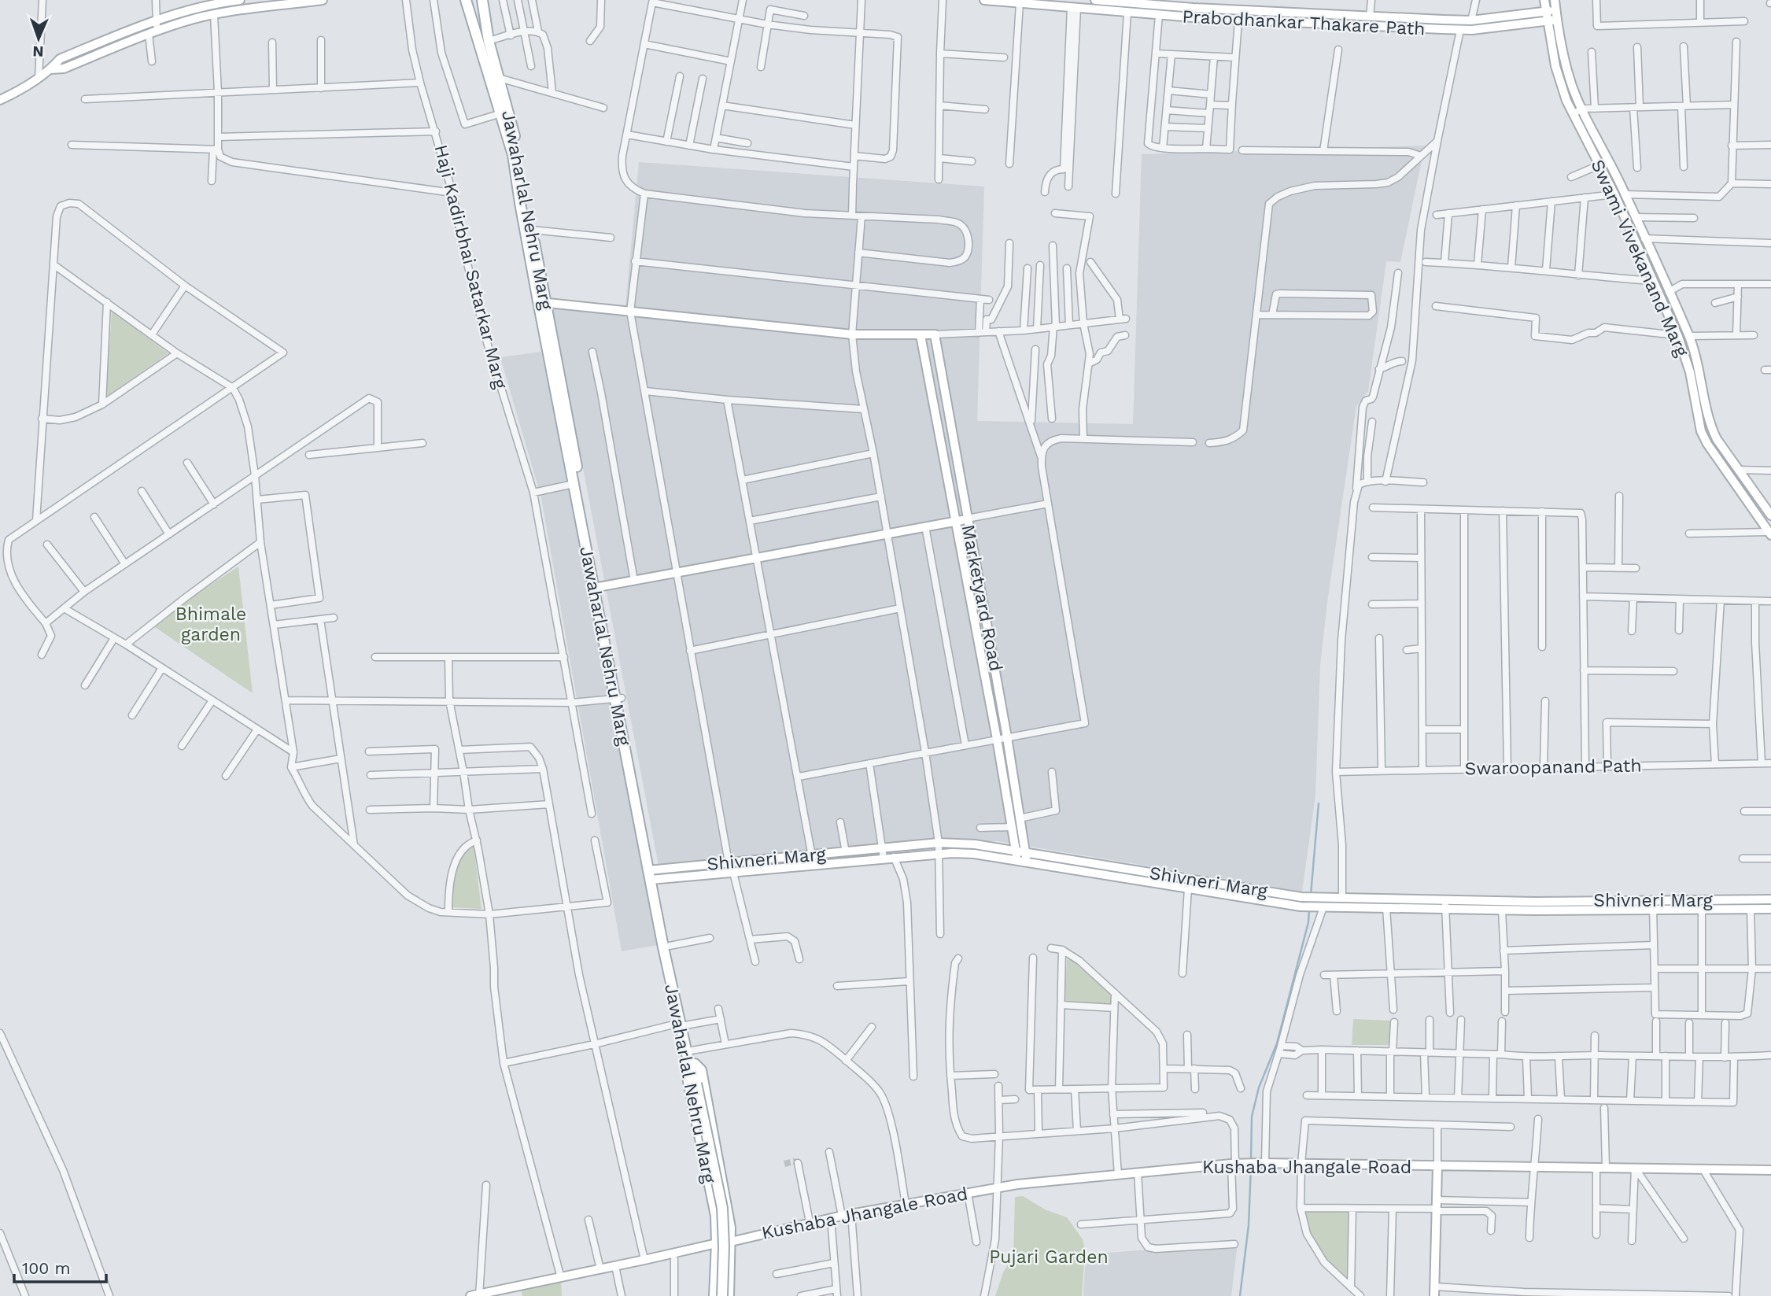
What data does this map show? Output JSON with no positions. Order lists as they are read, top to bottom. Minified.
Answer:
{"streets":{"main road":["Prabodhankar Thakare Path","Jawaharlal Nehru Marg","Swami Vivekanand Marg","Marketyard Road","Shivneri Marg","Kushaba Jhangale Road"],"street":["Haji Kadirbhai Satarkar Marg","Swaroopanand Path"]},"crossings":[["Prabodhankar Thakare Path","Swami Vivekanand Marg"],["Jawaharlal Nehru Marg","Shivneri Marg"],["Jawaharlal Nehru Marg","Kushaba Jhangale Road"],["Marketyard Road","Shivneri Marg"]],"parks":["Bhimale garden","Pujari Garden"],"scale_bar":"100 m","north":"bottom"}
